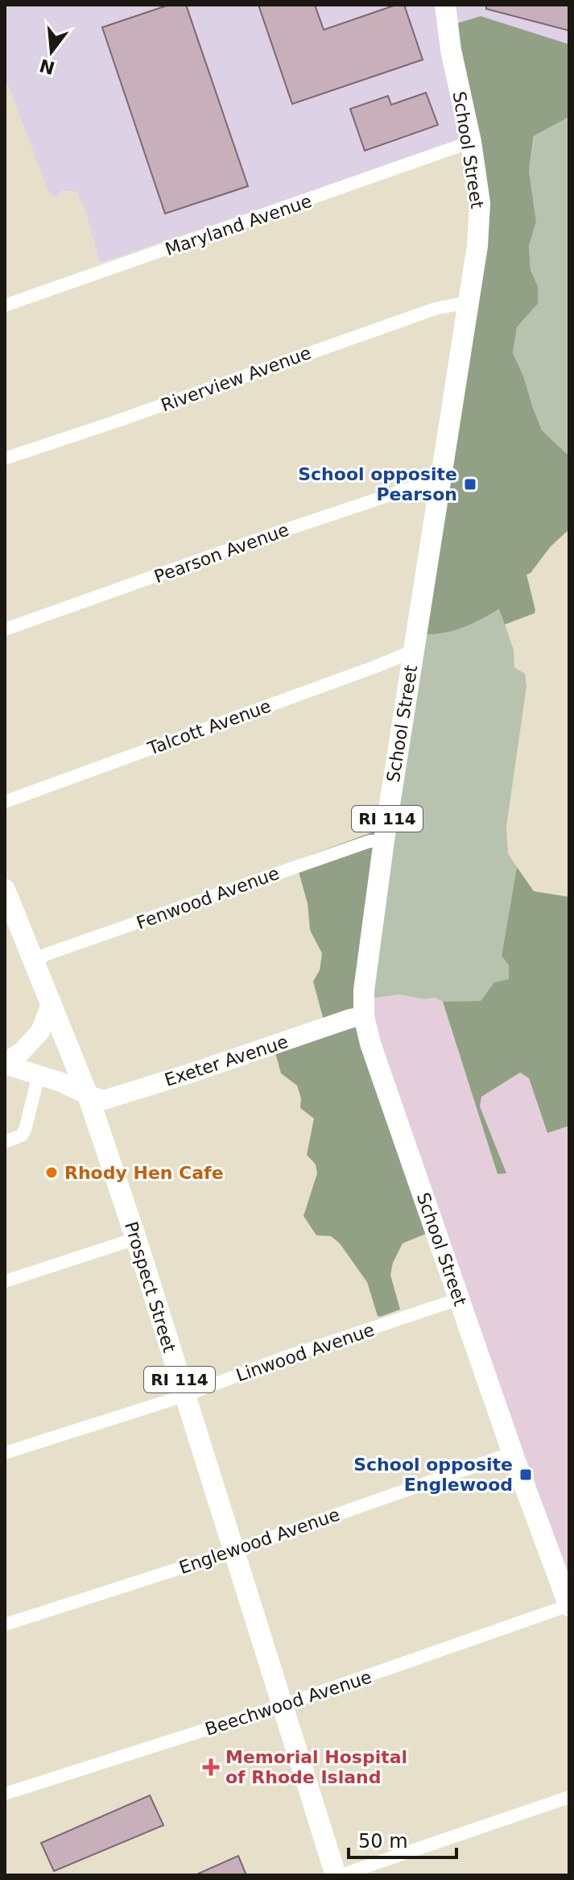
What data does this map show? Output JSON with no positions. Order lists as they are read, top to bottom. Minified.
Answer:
{"streets":{"main road":["School Street","RI 114","Prospect Street"],"street":["Maryland Avenue","Riverview Avenue","Pearson Avenue","Talcott Avenue","Fenwood Avenue","Exeter Avenue","Linwood Avenue","Englewood Avenue","Beechwood Avenue"]},"crossings":[["School Street","Maryland Avenue"],["School Street","Riverview Avenue"],["School Street","Pearson Avenue"],["School Street","Talcott Avenue"],["School Street","Fenwood Avenue"],["School Street","Exeter Avenue"],["School Street","Linwood Avenue"],["School Street","Englewood Avenue"],["School Street","Beechwood Avenue"],["Fenwood Avenue","Prospect Street"],["Exeter Avenue","Prospect Street"],["Prospect Street","Linwood Avenue"],["Prospect Street","Englewood Avenue"],["Prospect Street","Beechwood Avenue"]],"places":{"transit":["School opposite Pearson","School opposite Englewood"],"other":["Rhody Hen Cafe"],"health":["Memorial Hospital of Rhode Island"]},"scale_bar":"50 m","north":"bottom"}
